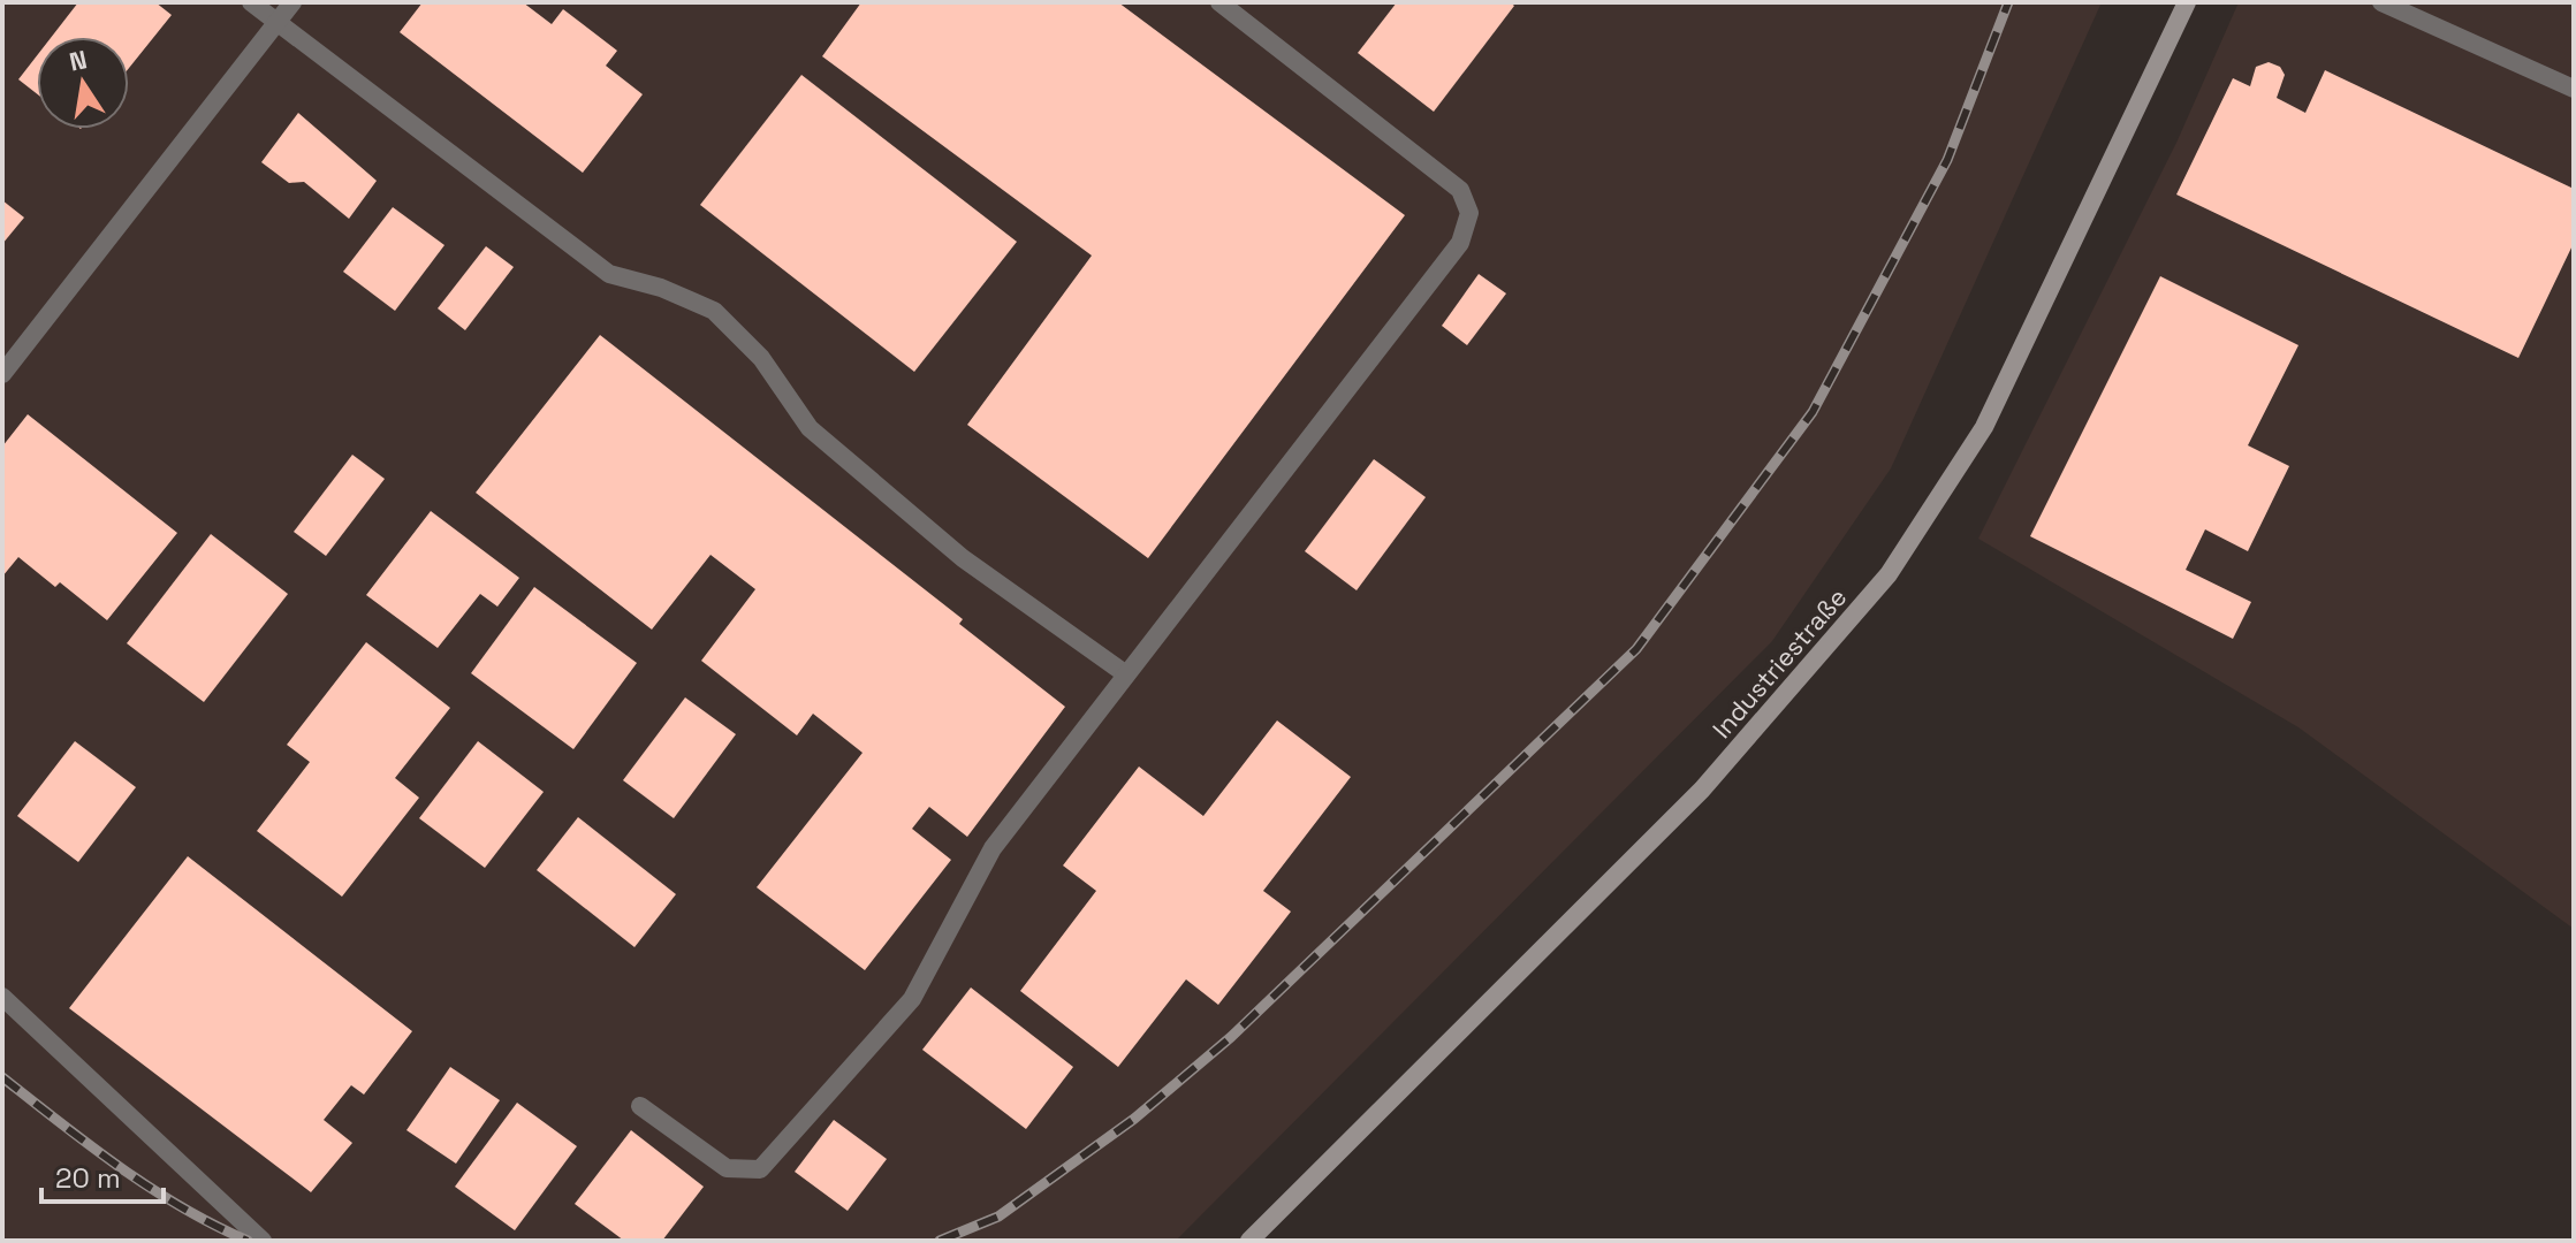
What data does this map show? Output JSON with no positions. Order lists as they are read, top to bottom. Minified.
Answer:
{"streets":{"main road":["Industriestraße"]},"scale_bar":"20 m","north":"top"}
